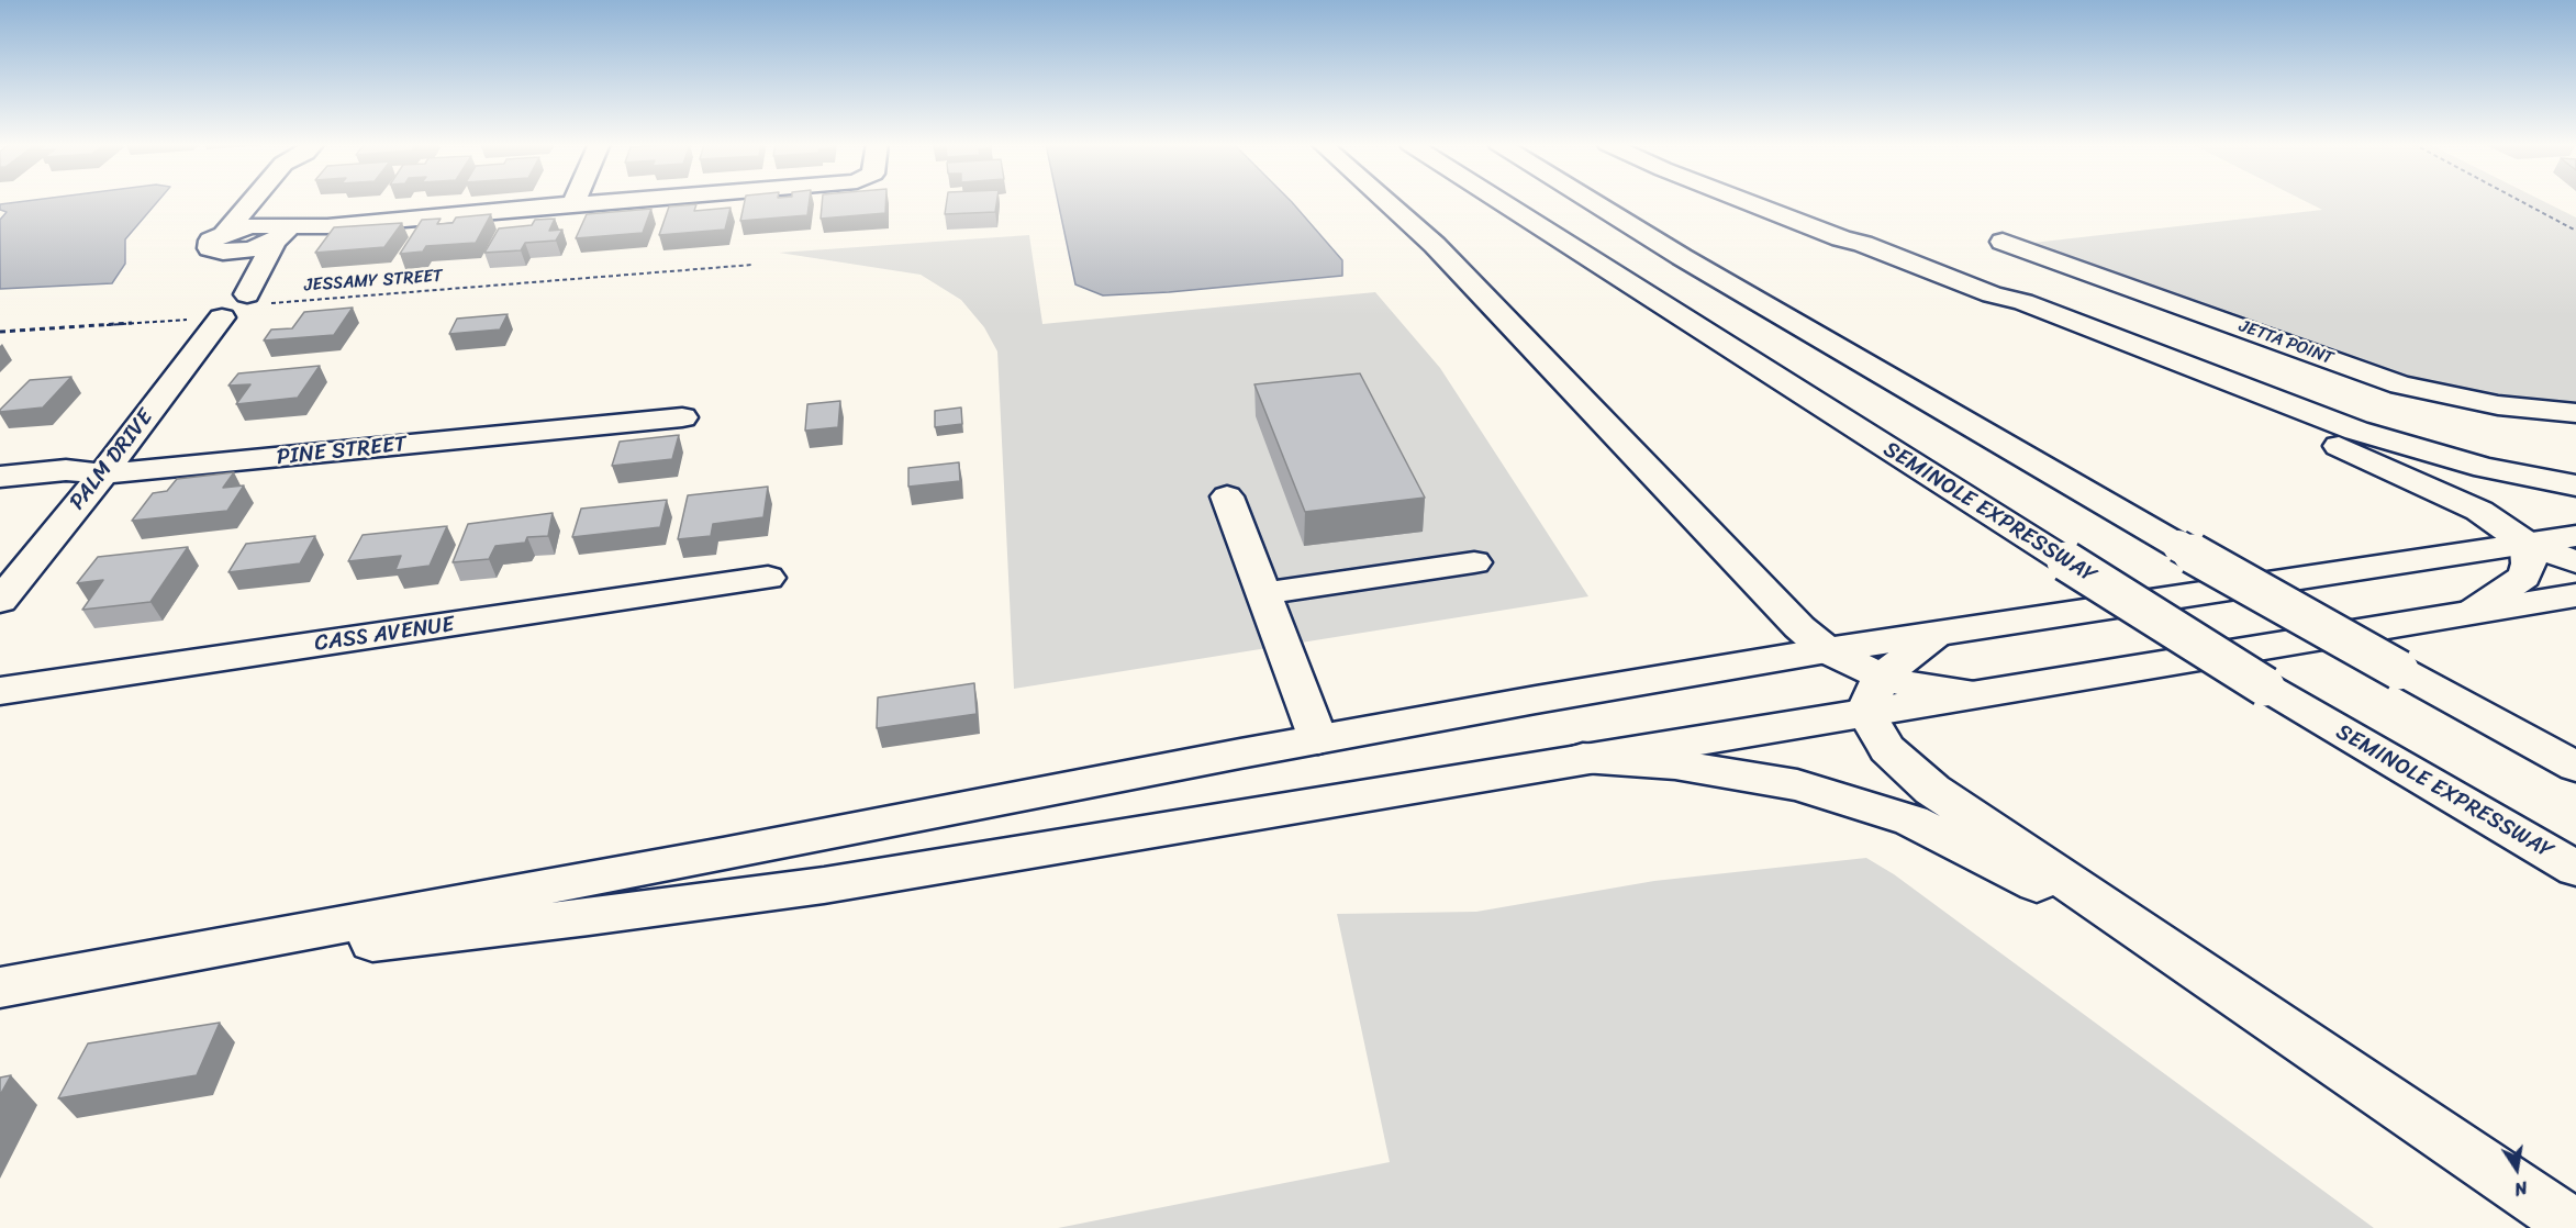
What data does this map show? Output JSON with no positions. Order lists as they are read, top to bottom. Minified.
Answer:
{"streets":{"main road":["JETTA POINT","PINE STREET","PALM DRIVE","SEMINOLE EXPRESSWAY","CASS AVENUE"],"path":["JESSAMY STREET"]},"crossings":[["JESSAMY STREET","PALM DRIVE"],["PINE STREET","PALM DRIVE"]],"north":"bottom"}
